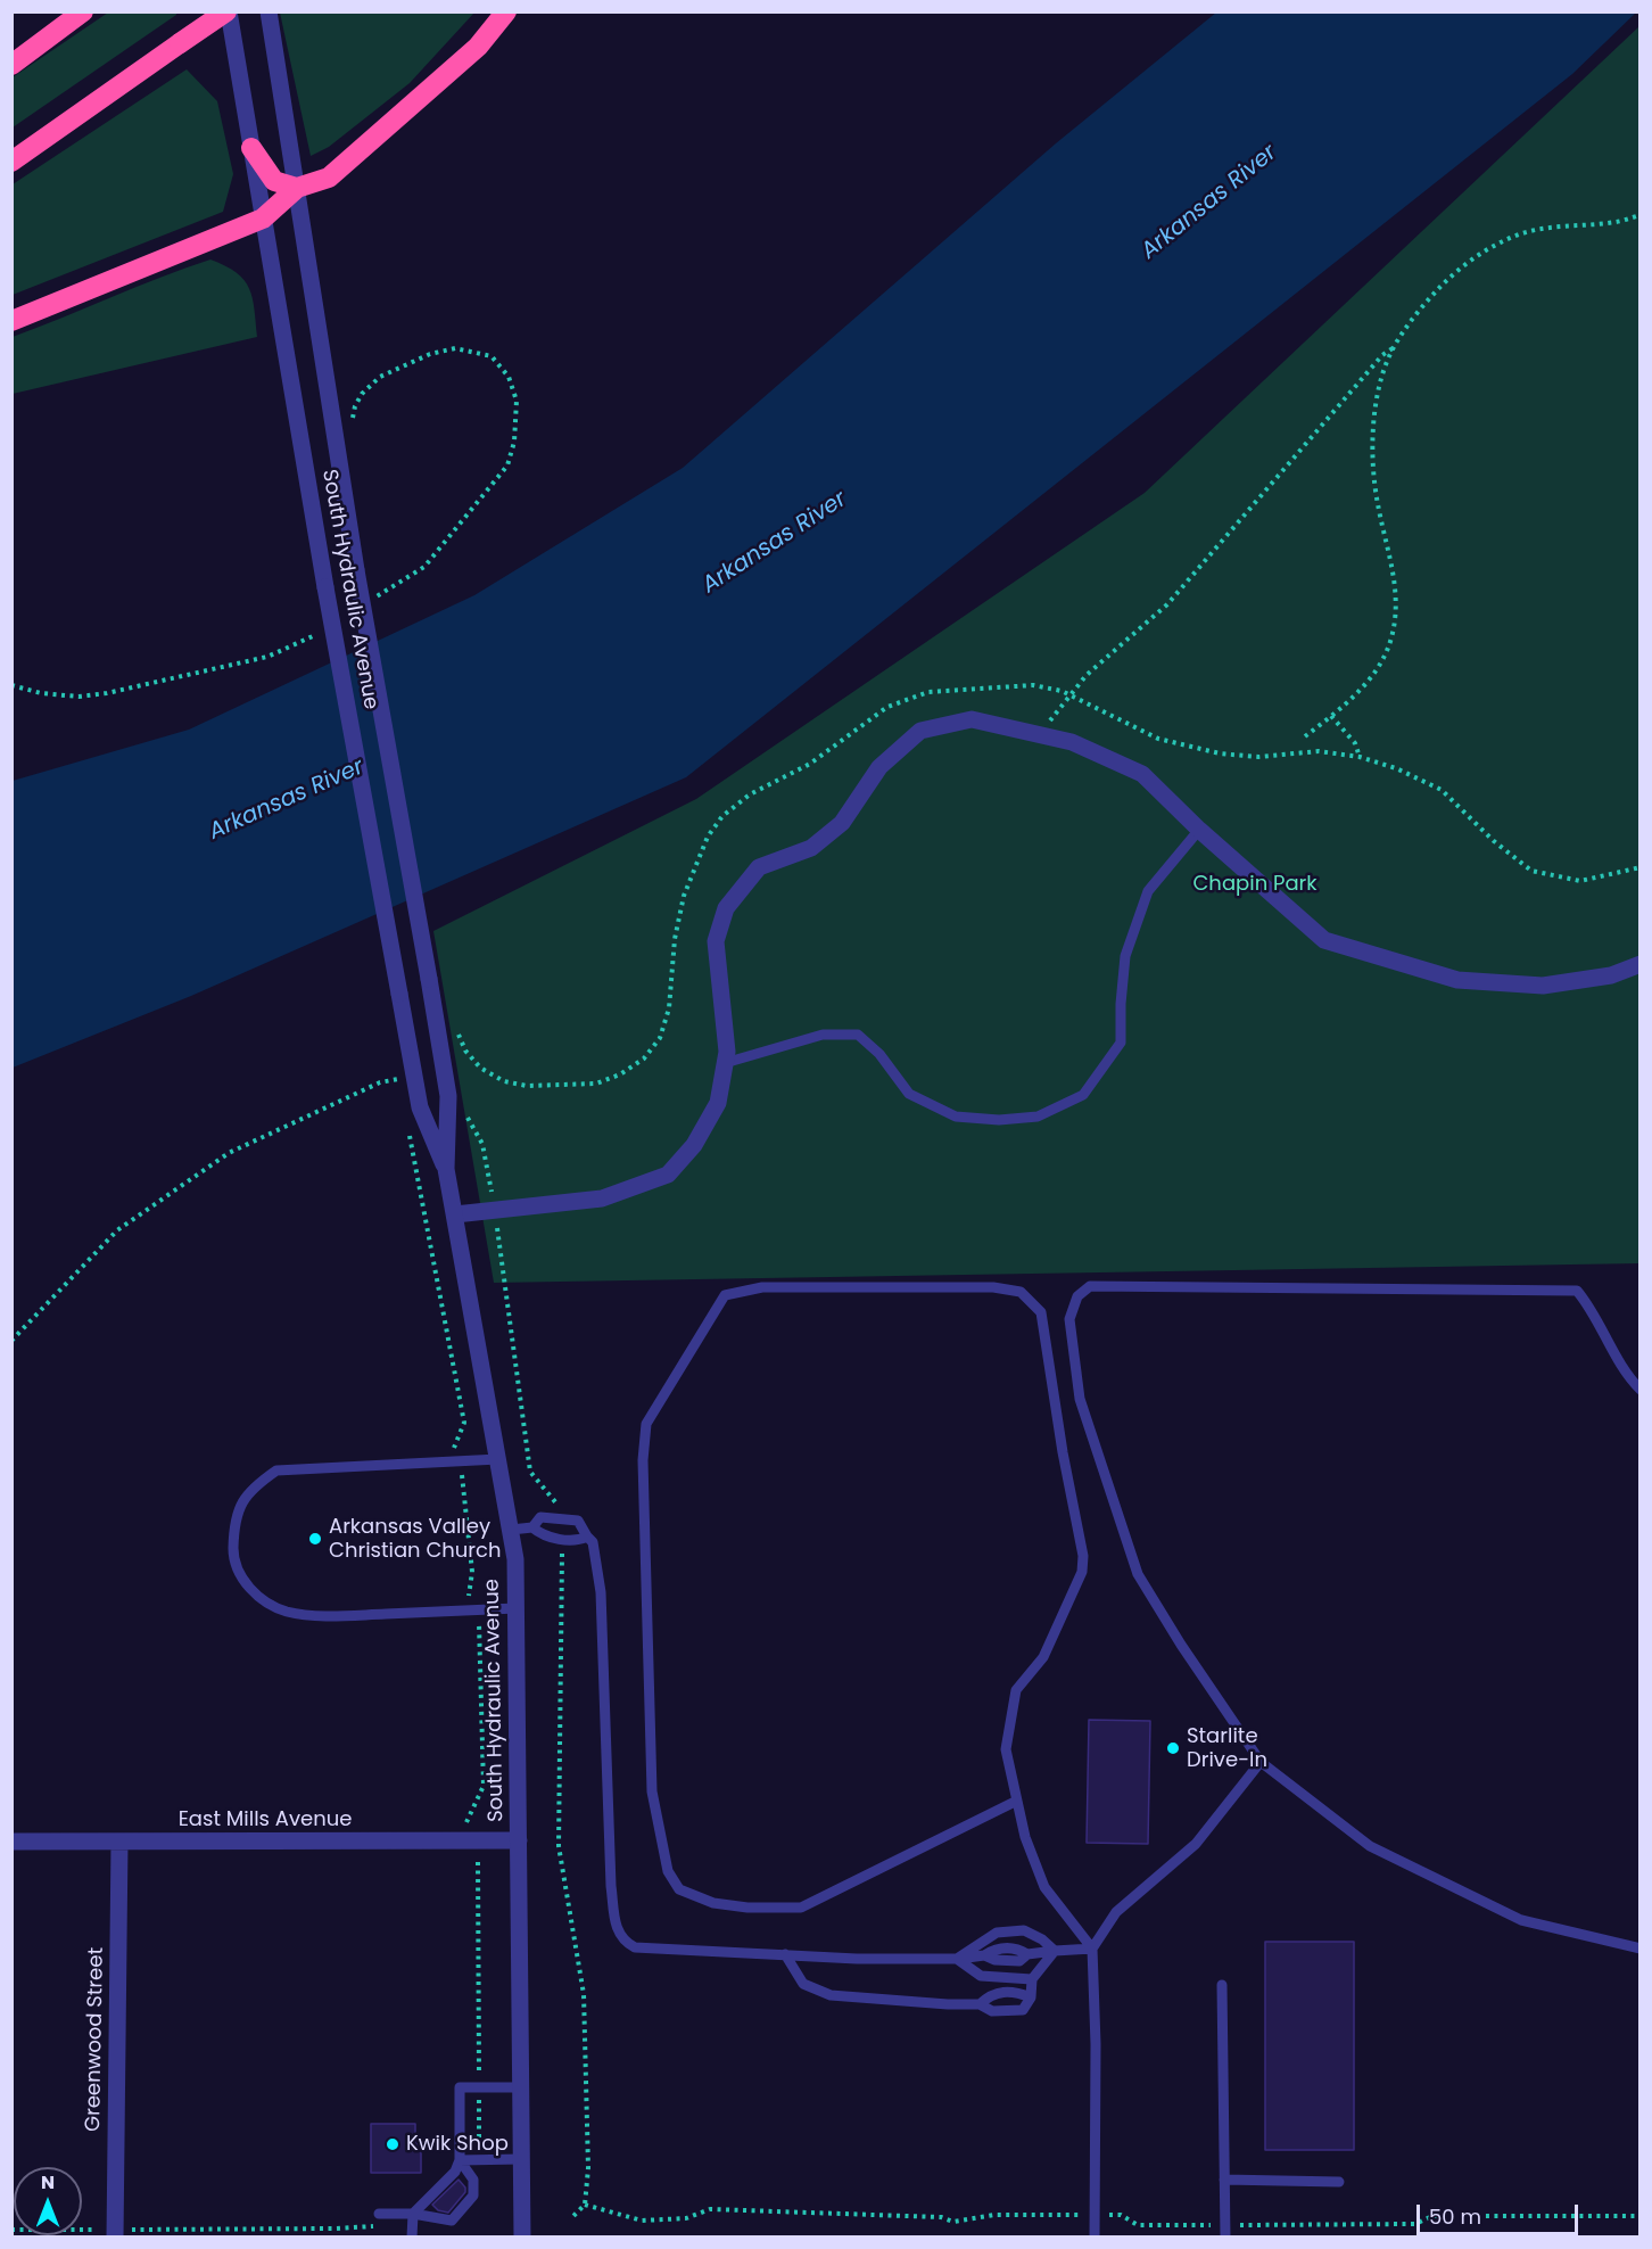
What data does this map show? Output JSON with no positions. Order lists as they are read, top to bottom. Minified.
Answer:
{"streets":{"street":["South Hydraulic Avenue","East Mills Avenue","Greenwood Street"]},"crossings":[["South Hydraulic Avenue","East Mills Avenue"],["East Mills Avenue","Greenwood Street"]],"water":["Arkansas River"],"parks":["Chapin Park"],"places":["Arkansas Valley Christian Church","Starlite Drive-In","Kwik Shop"],"scale_bar":"50 m","north":"top"}
